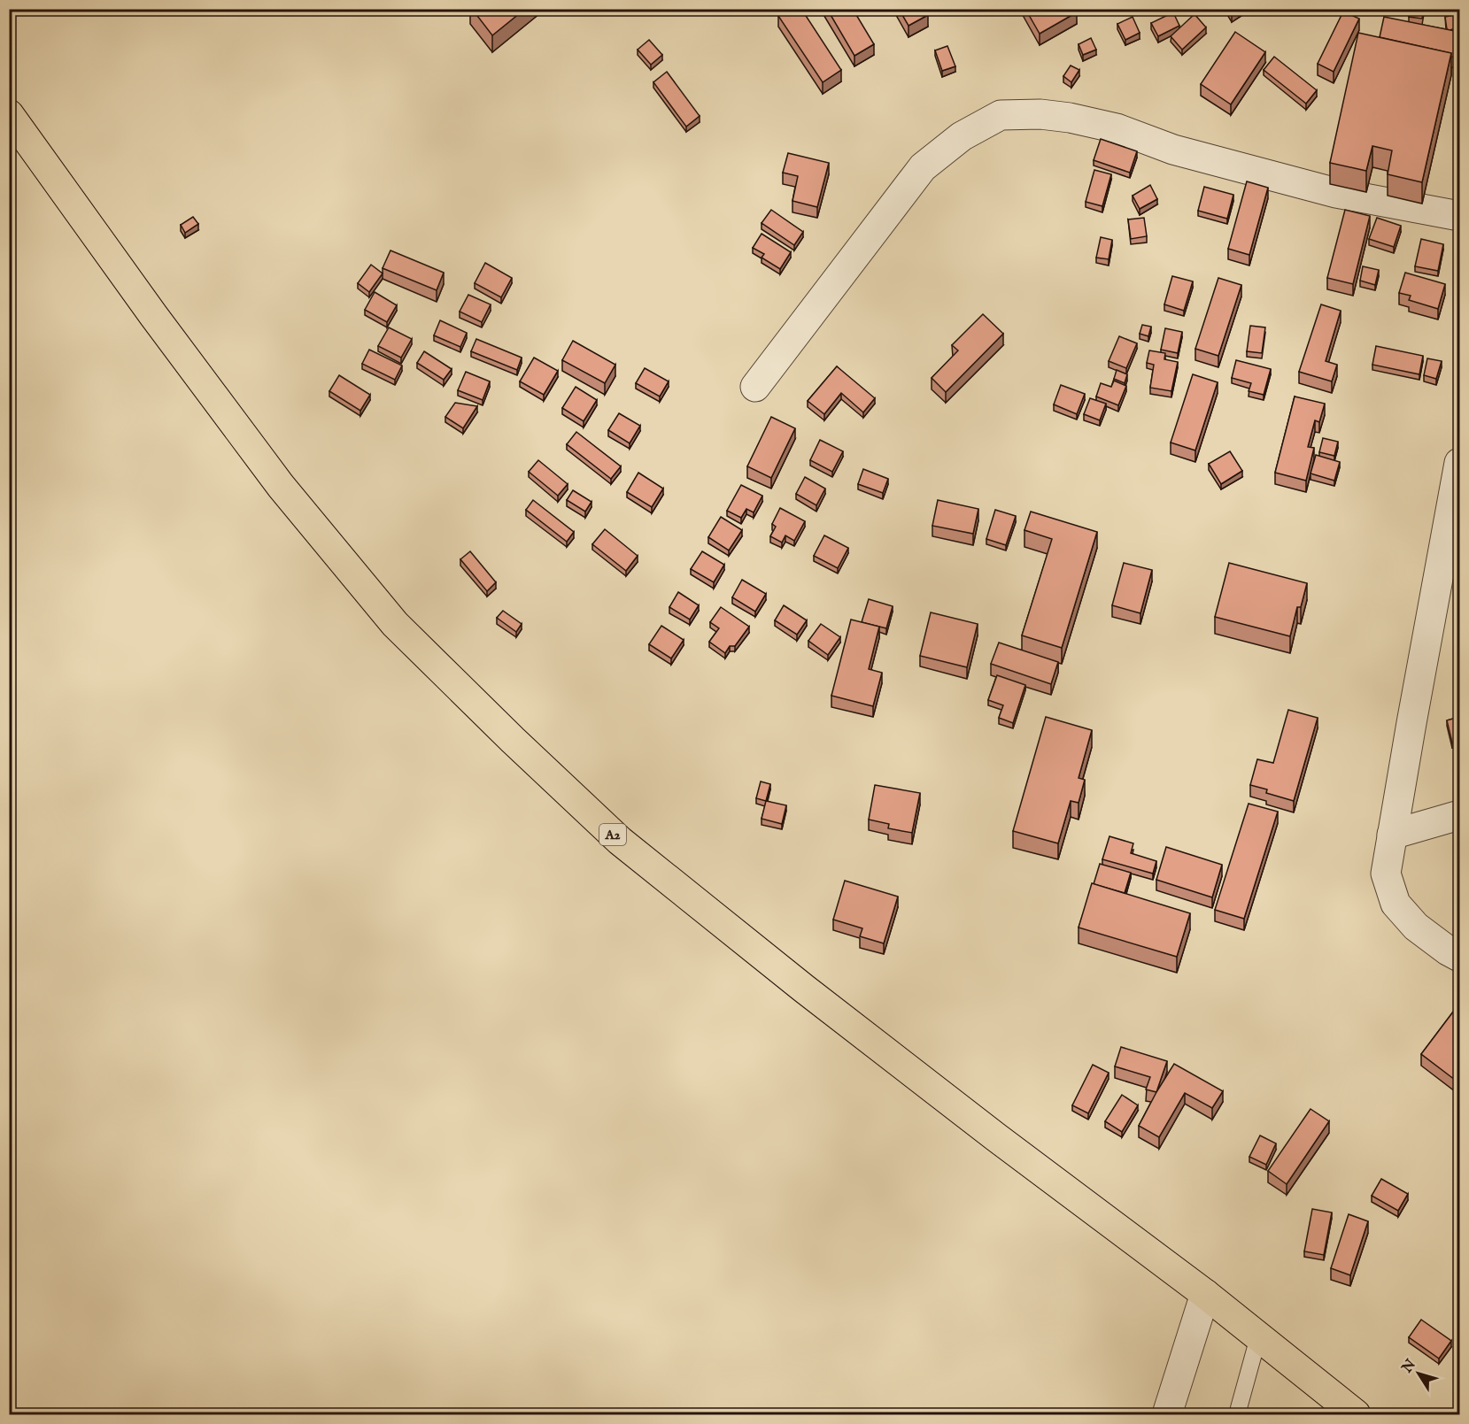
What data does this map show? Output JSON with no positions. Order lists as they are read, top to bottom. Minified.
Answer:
{"streets":{"highway":["A2"]},"north":"top left"}
